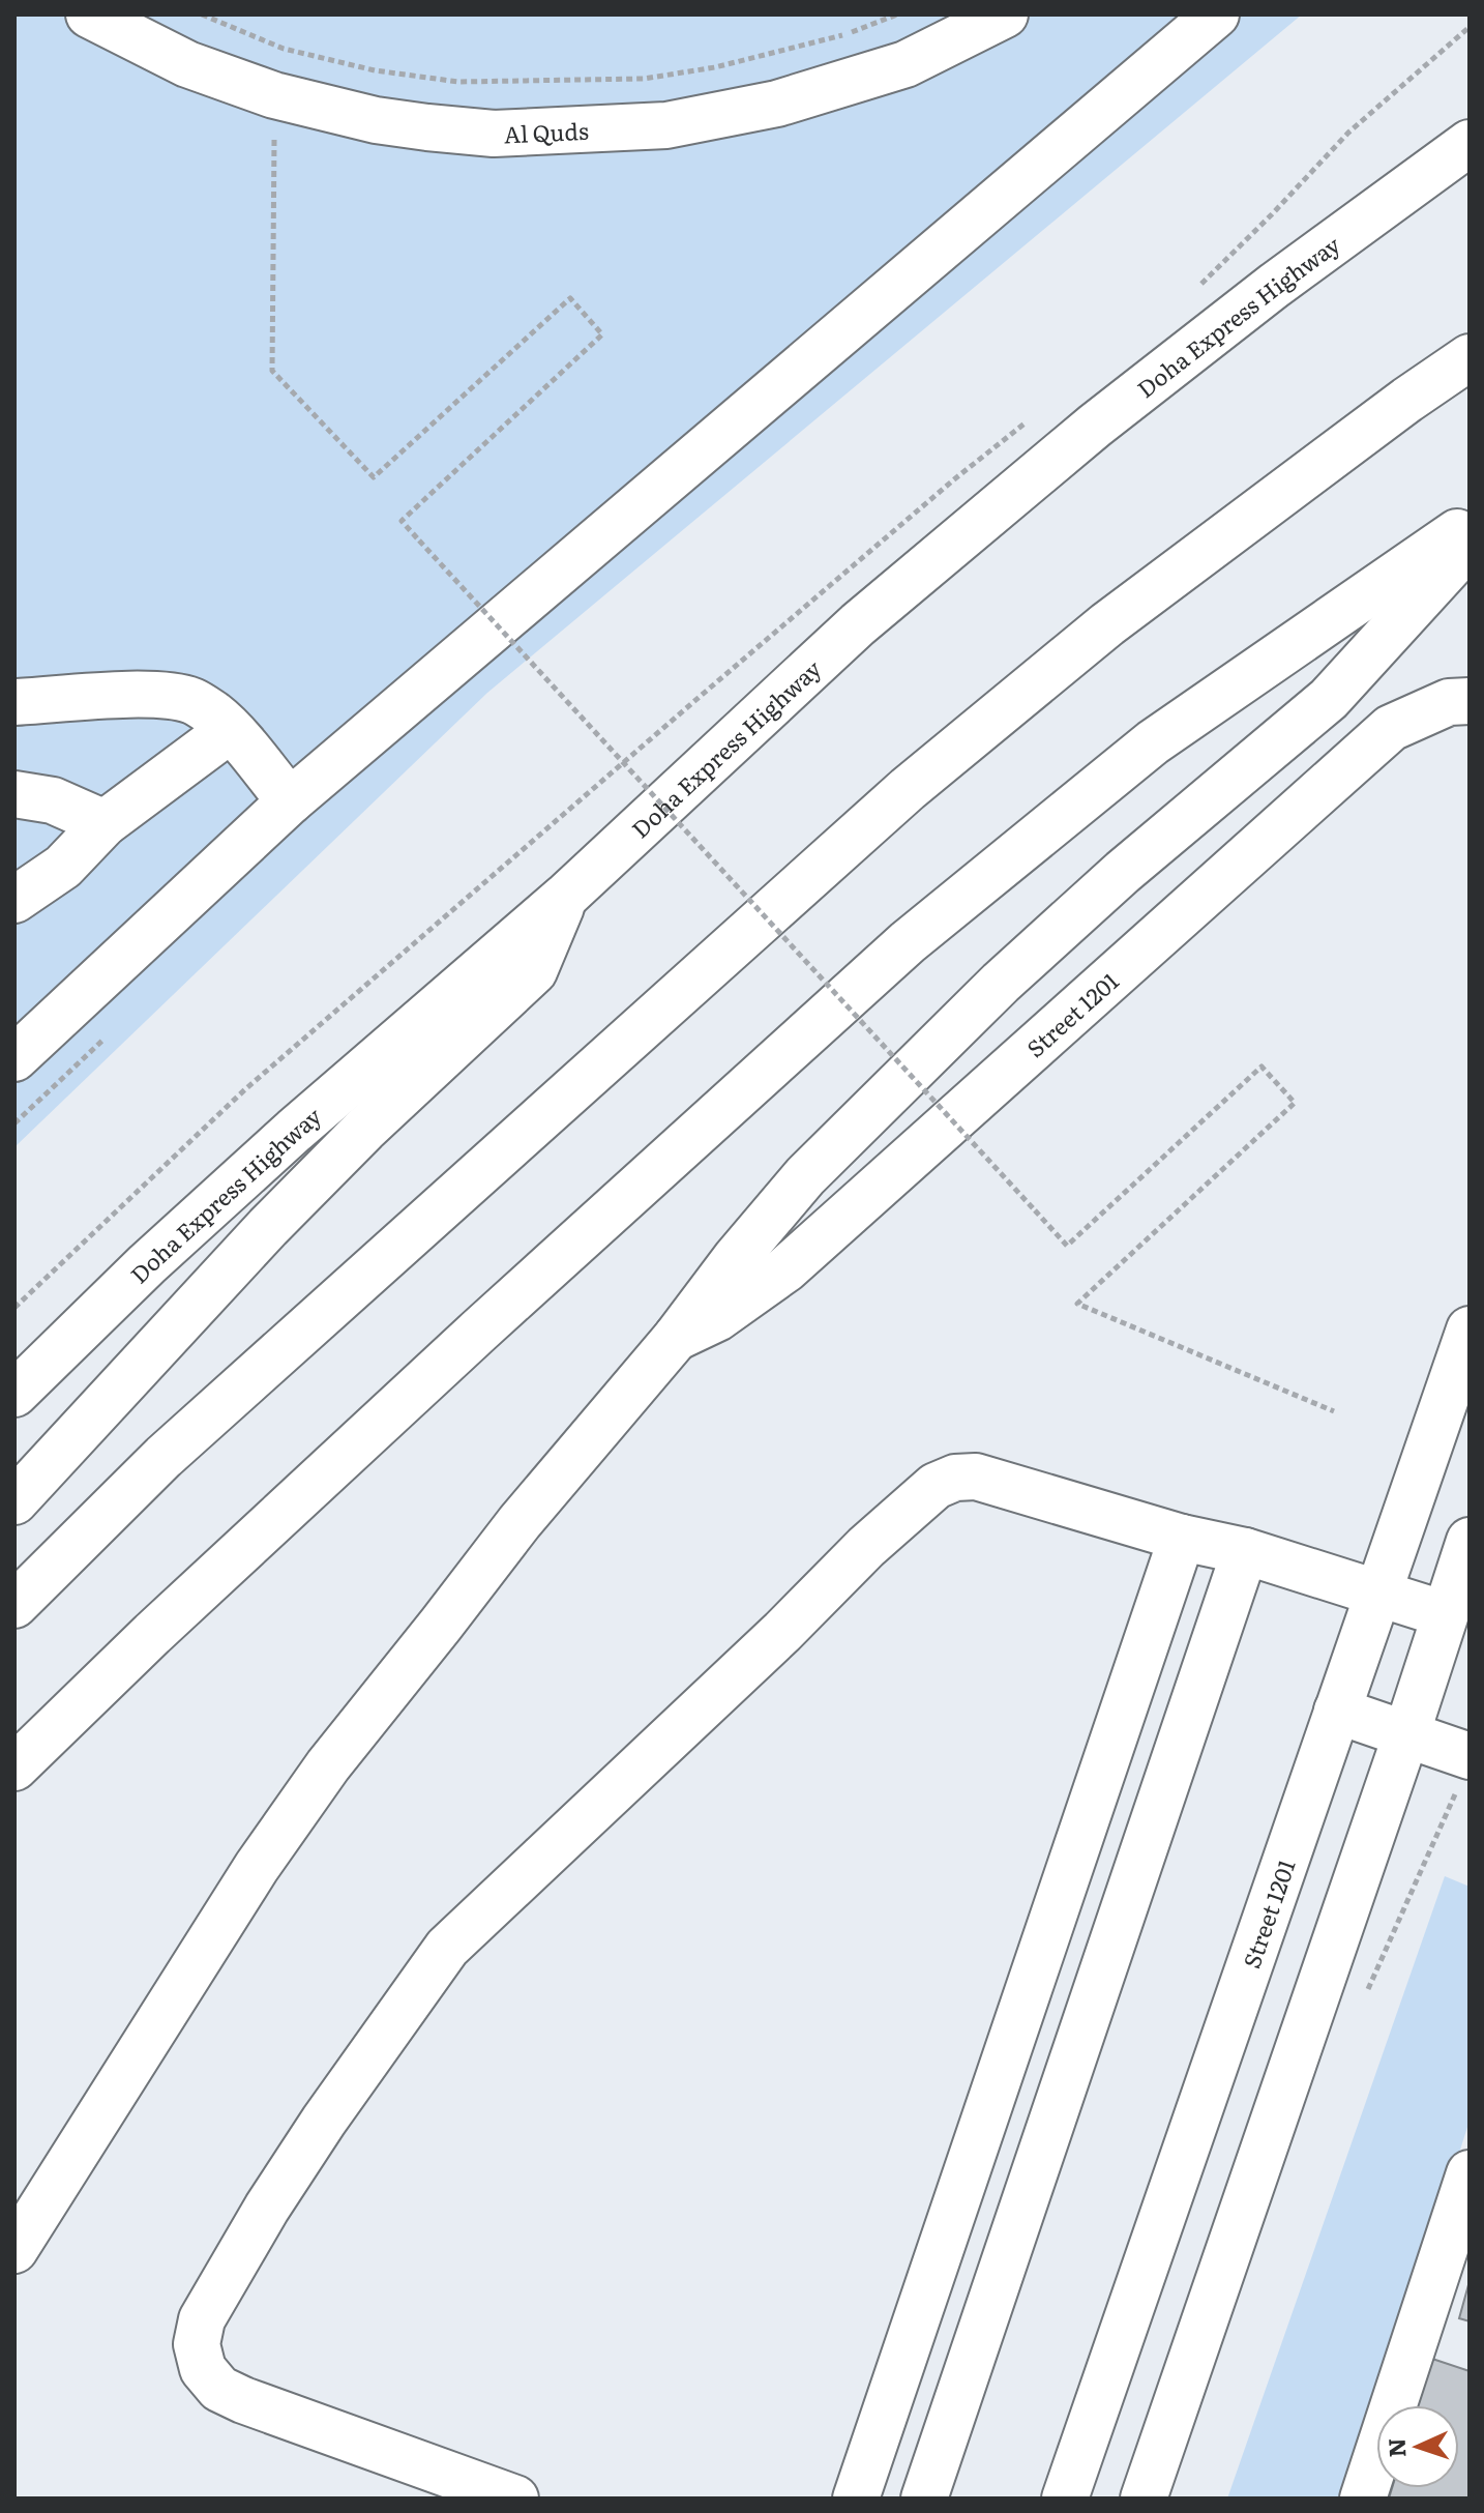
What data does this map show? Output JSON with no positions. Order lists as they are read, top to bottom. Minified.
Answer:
{"streets":{"main road":["Al Quds","Doha Express Highway","Street 1201"]},"north":"left"}
